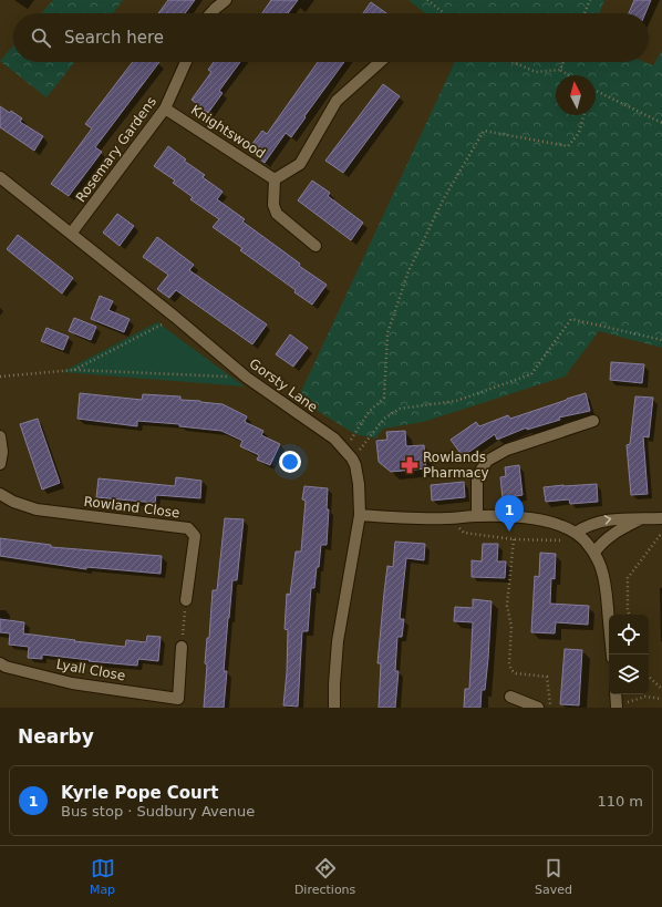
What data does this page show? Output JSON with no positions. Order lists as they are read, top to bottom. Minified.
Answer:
{"streets":{"street":["Knightswood","Rosemary Gardens","Gorsty Lane","Rowland Close","Lyall Close"]},"crossings":[["Knightswood","Rosemary Gardens"],["Rosemary Gardens","Gorsty Lane"]],"places":{"pharmacy":["Rowlands Pharmacy"]},"north":"top","page":{"search":"Search here","pins":"1","heading":"Nearby","list":[{"mark":"1","name":"Kyrle Pope Court","note":"Bus stop · Sudbury Avenue","value":"110 m"}],"nav":["Map","Directions","Saved"]}}
